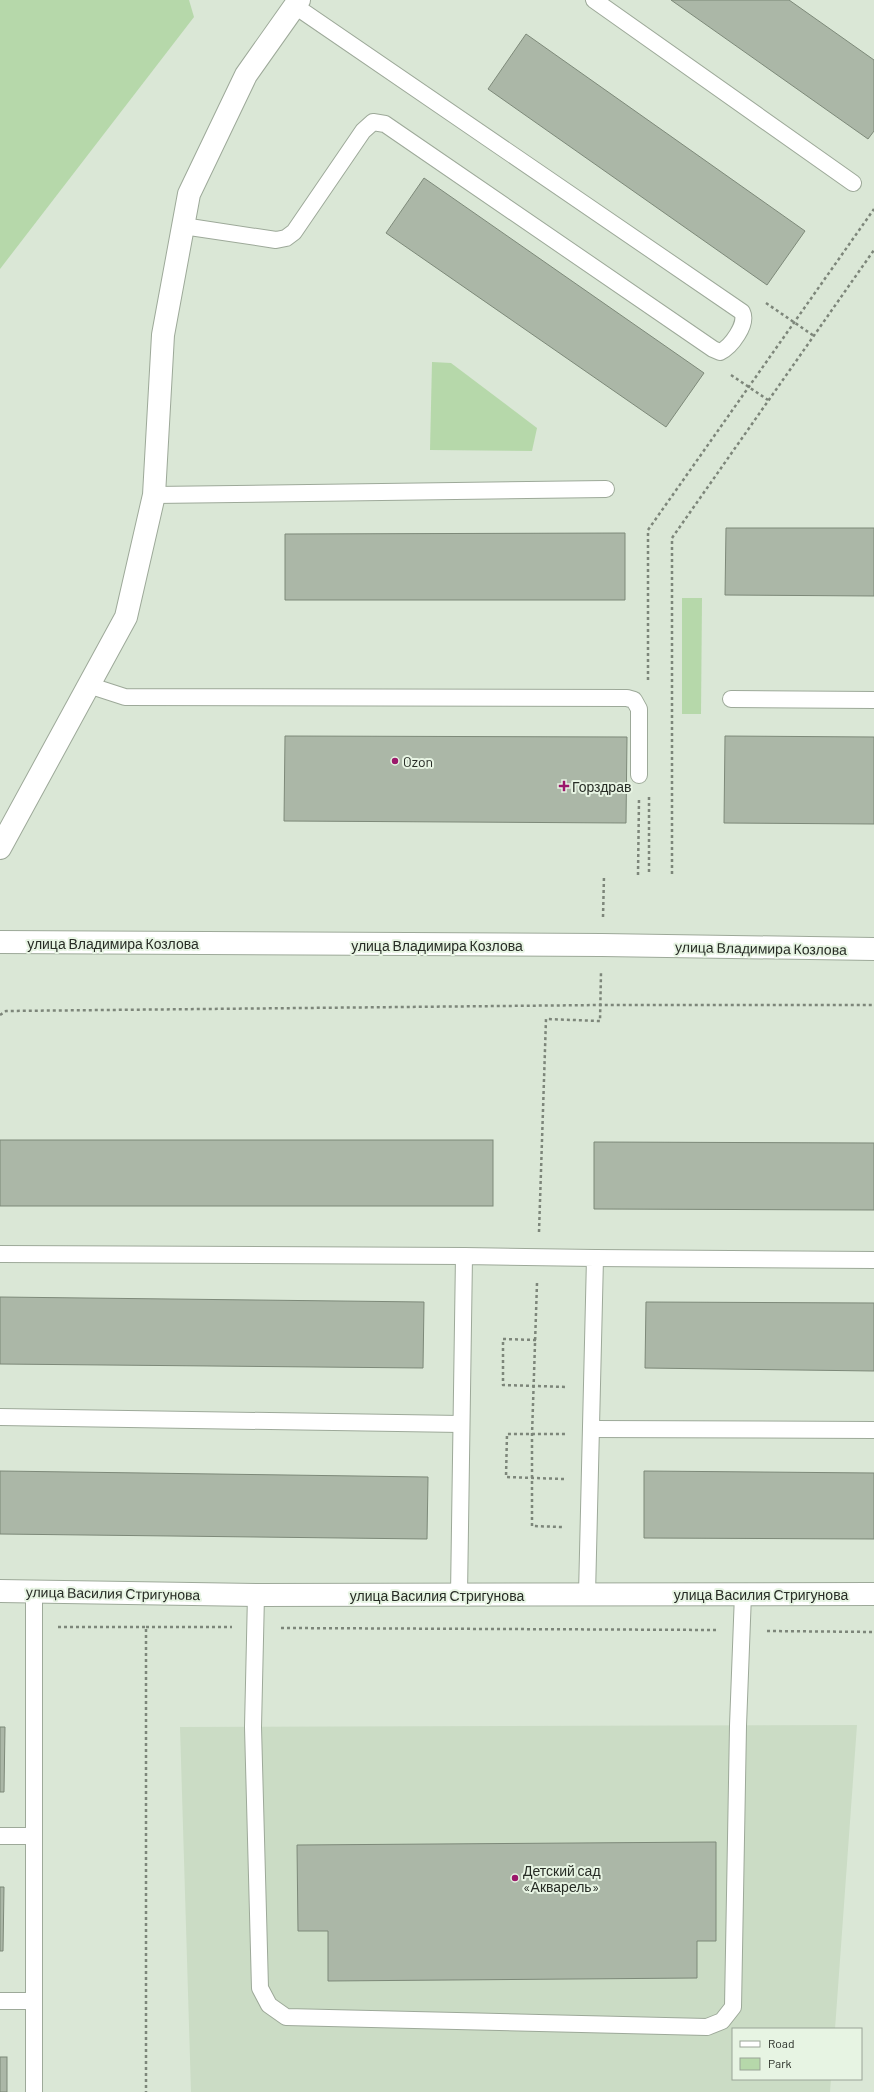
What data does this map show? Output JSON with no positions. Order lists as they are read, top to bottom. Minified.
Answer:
{"streets":{"street":["улица Владимира Козлова","улица Василия Стригунова"]},"places":{"other":["Ozon","Детский сад «Акварель»"],"health":["Горздрав"]},"legend":["Road","Park"]}
